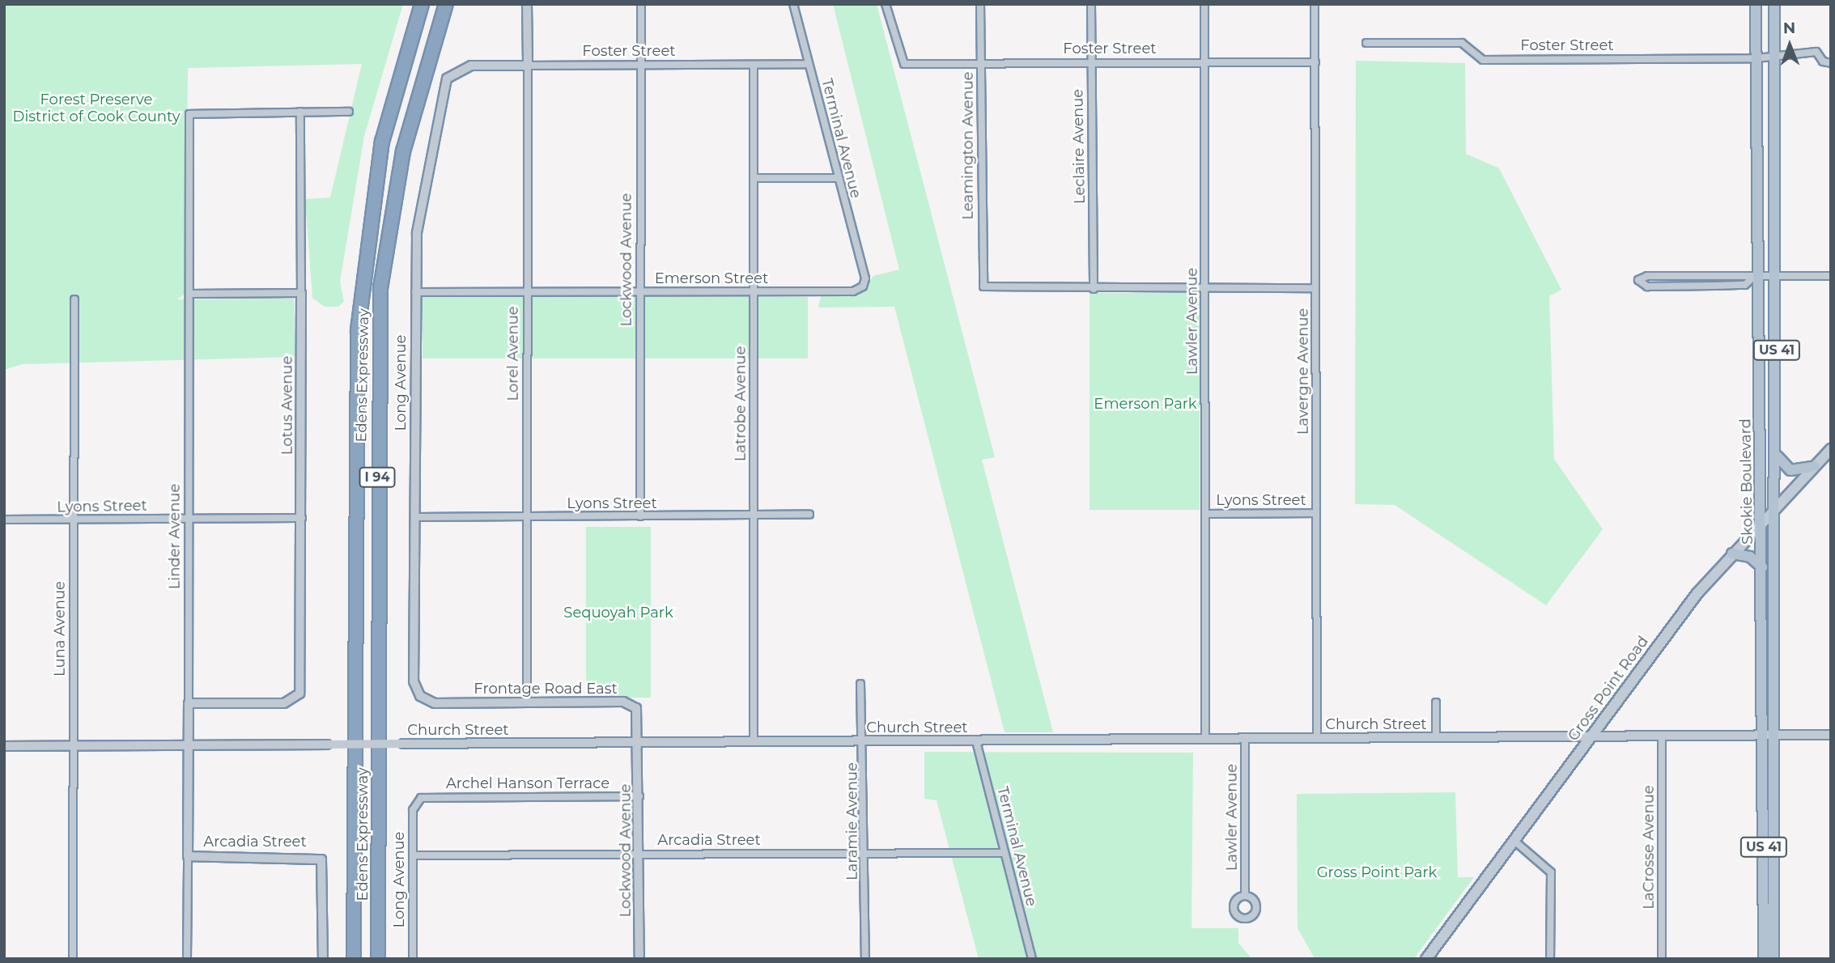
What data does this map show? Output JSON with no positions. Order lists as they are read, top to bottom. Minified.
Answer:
{"streets":{"highway":["Edens Expressway","I 94"],"main road":["US 41","Skokie Boulevard","Gross Point Road"],"street":["Foster Street","Terminal Avenue","Leamington Avenue","Leclaire Avenue","Lockwood Avenue","Emerson Street","Lawler Avenue","Lorel Avenue","Lavergne Avenue","Long Avenue","Latrobe Avenue","Lotus Avenue","Lyons Street","Linder Avenue","Luna Avenue","Frontage Road East","Church Street","Archel Hanson Terrace","Laramie Avenue","Arcadia Street","LaCrosse Avenue"]},"crossings":[["Foster Street","Terminal Avenue"],["Foster Street","Leamington Avenue"],["Foster Street","Leclaire Avenue"],["Foster Street","Lockwood Avenue"],["Foster Street","Lawler Avenue"],["Foster Street","Lorel Avenue"],["Foster Street","Lavergne Avenue"],["Foster Street","Long Avenue"],["Foster Street","Latrobe Avenue"],["Foster Street","Skokie Boulevard"],["Terminal Avenue","Emerson Street"],["Terminal Avenue","Church Street"],["Terminal Avenue","Arcadia Street"],["Leamington Avenue","Leclaire Avenue"],["Lockwood Avenue","Emerson Street"],["Lockwood Avenue","Lyons Street"],["Lockwood Avenue","Frontage Road East"],["Lockwood Avenue","Church Street"],["Lockwood Avenue","Archel Hanson Terrace"],["Lockwood Avenue","Arcadia Street"],["Emerson Street","Lorel Avenue"],["Emerson Street","Long Avenue"],["Emerson Street","Latrobe Avenue"],["Lawler Avenue","Lyons Street"],["Lawler Avenue","Church Street"],["Lorel Avenue","Lyons Street"],["Lorel Avenue","Frontage Road East"],["Lavergne Avenue","Lyons Street"],["Lavergne Avenue","Church Street"],["Long Avenue","Lyons Street"],["Long Avenue","Frontage Road East"],["Long Avenue","Archel Hanson Terrace"],["Long Avenue","Arcadia Street"],["Latrobe Avenue","Lyons Street"],["Latrobe Avenue","Church Street"],["Lotus Avenue","Lyons Street"],["Lotus Avenue","Linder Avenue"],["Skokie Boulevard","Gross Point Road"],["Skokie Boulevard","Church Street"],["Lyons Street","Linder Avenue"],["Lyons Street","Luna Avenue"],["Linder Avenue","Church Street"],["Linder Avenue","Arcadia Street"],["Luna Avenue","Church Street"],["Frontage Road East","Church Street"],["Gross Point Road","Church Street"],["Church Street","Laramie Avenue"],["Church Street","LaCrosse Avenue"],["Laramie Avenue","Arcadia Street"]],"parks":["Forest Preserve District of Cook County","Emerson Park","Sequoyah Park","Gross Point Park"],"north":"top"}
